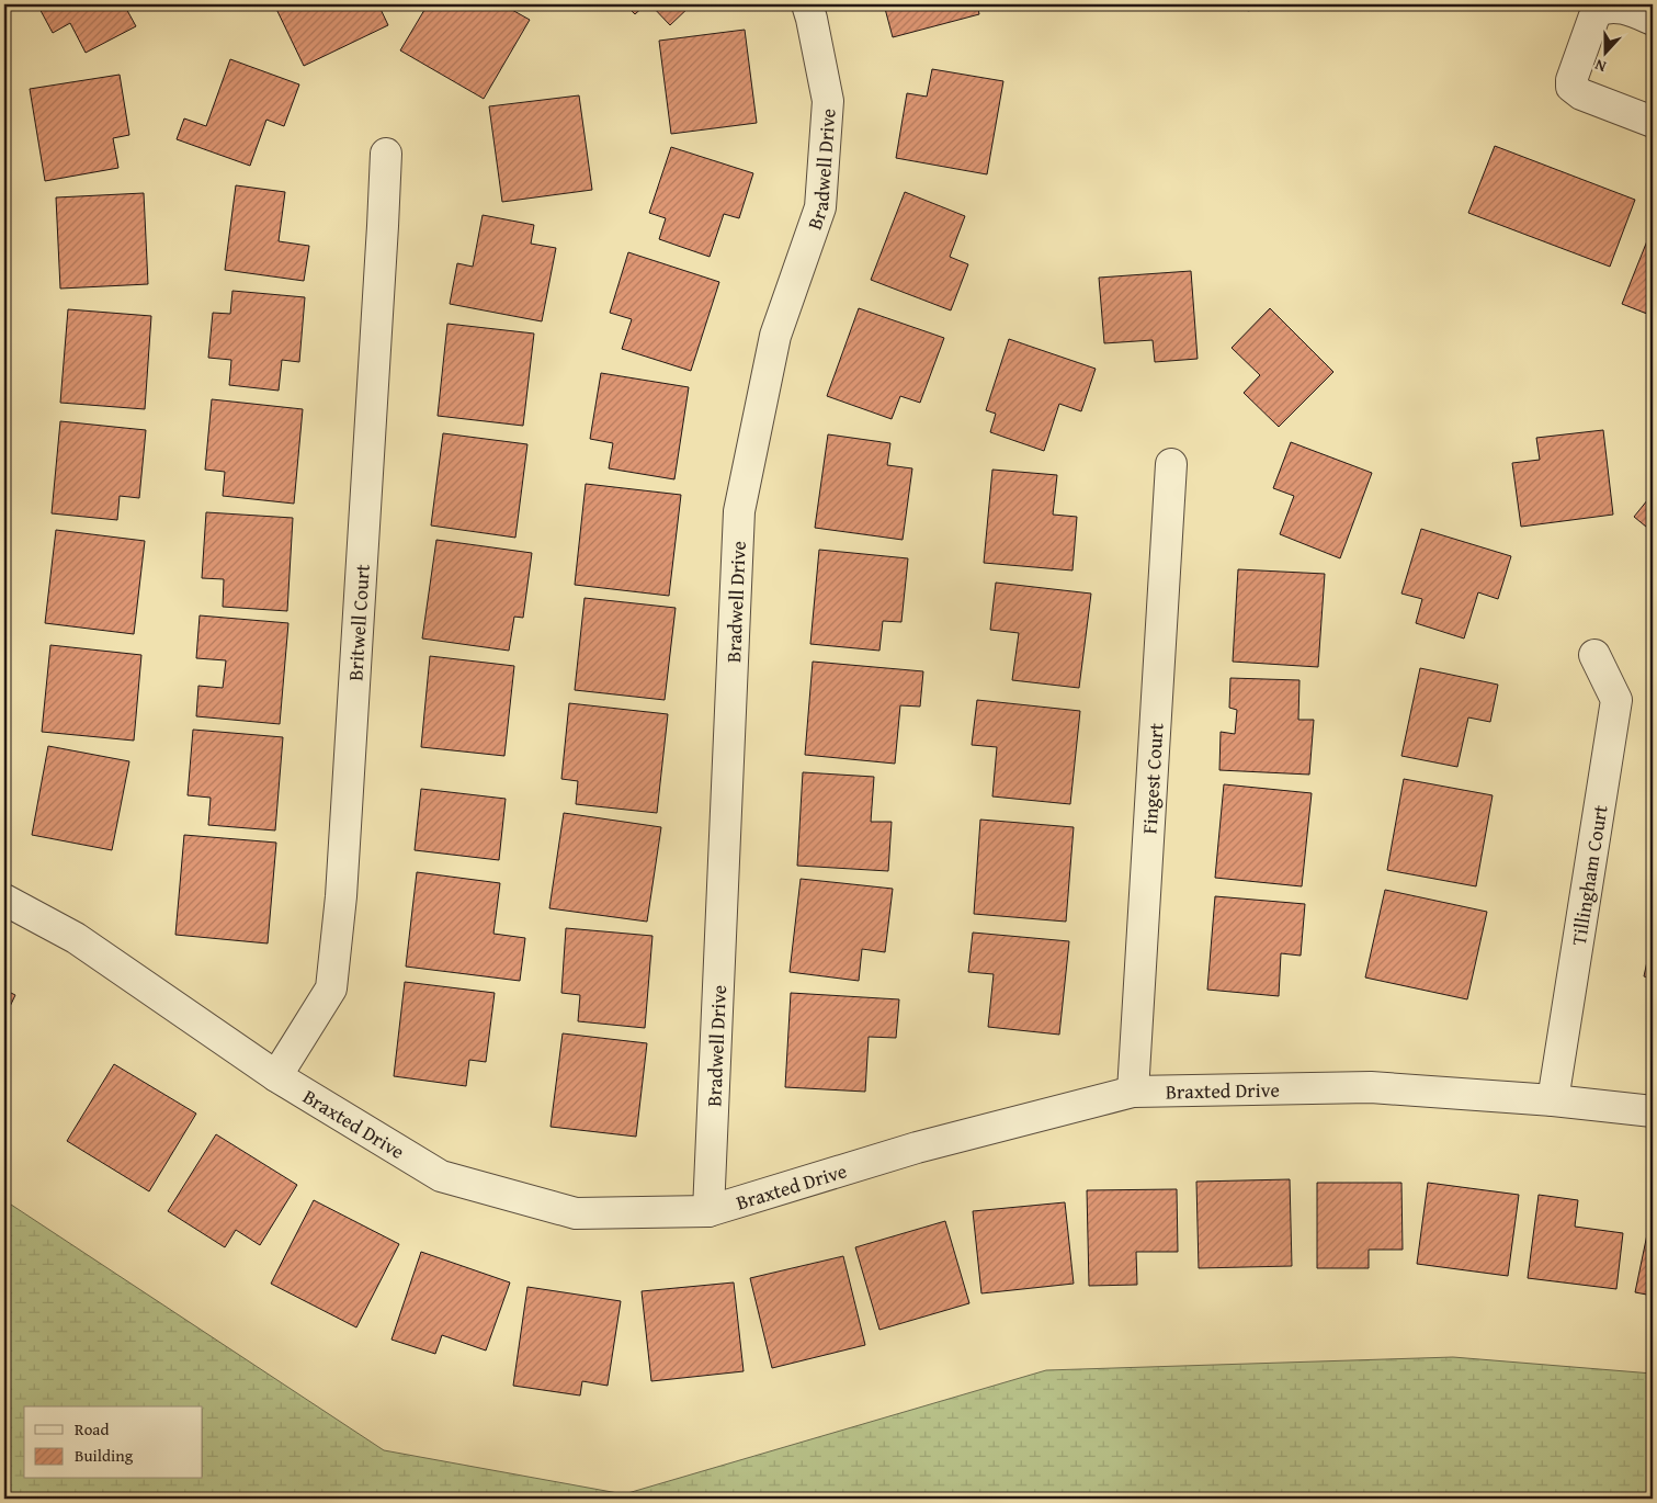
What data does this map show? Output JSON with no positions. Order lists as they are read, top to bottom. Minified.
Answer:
{"streets":{"street":["Bradwell Drive","Britwell Court","Fingest Court","Tillingham Court","Braxted Drive"]},"crossings":[["Bradwell Drive","Braxted Drive"],["Britwell Court","Braxted Drive"],["Fingest Court","Braxted Drive"],["Tillingham Court","Braxted Drive"]],"legend":["Road","Building"],"north":"bottom"}
